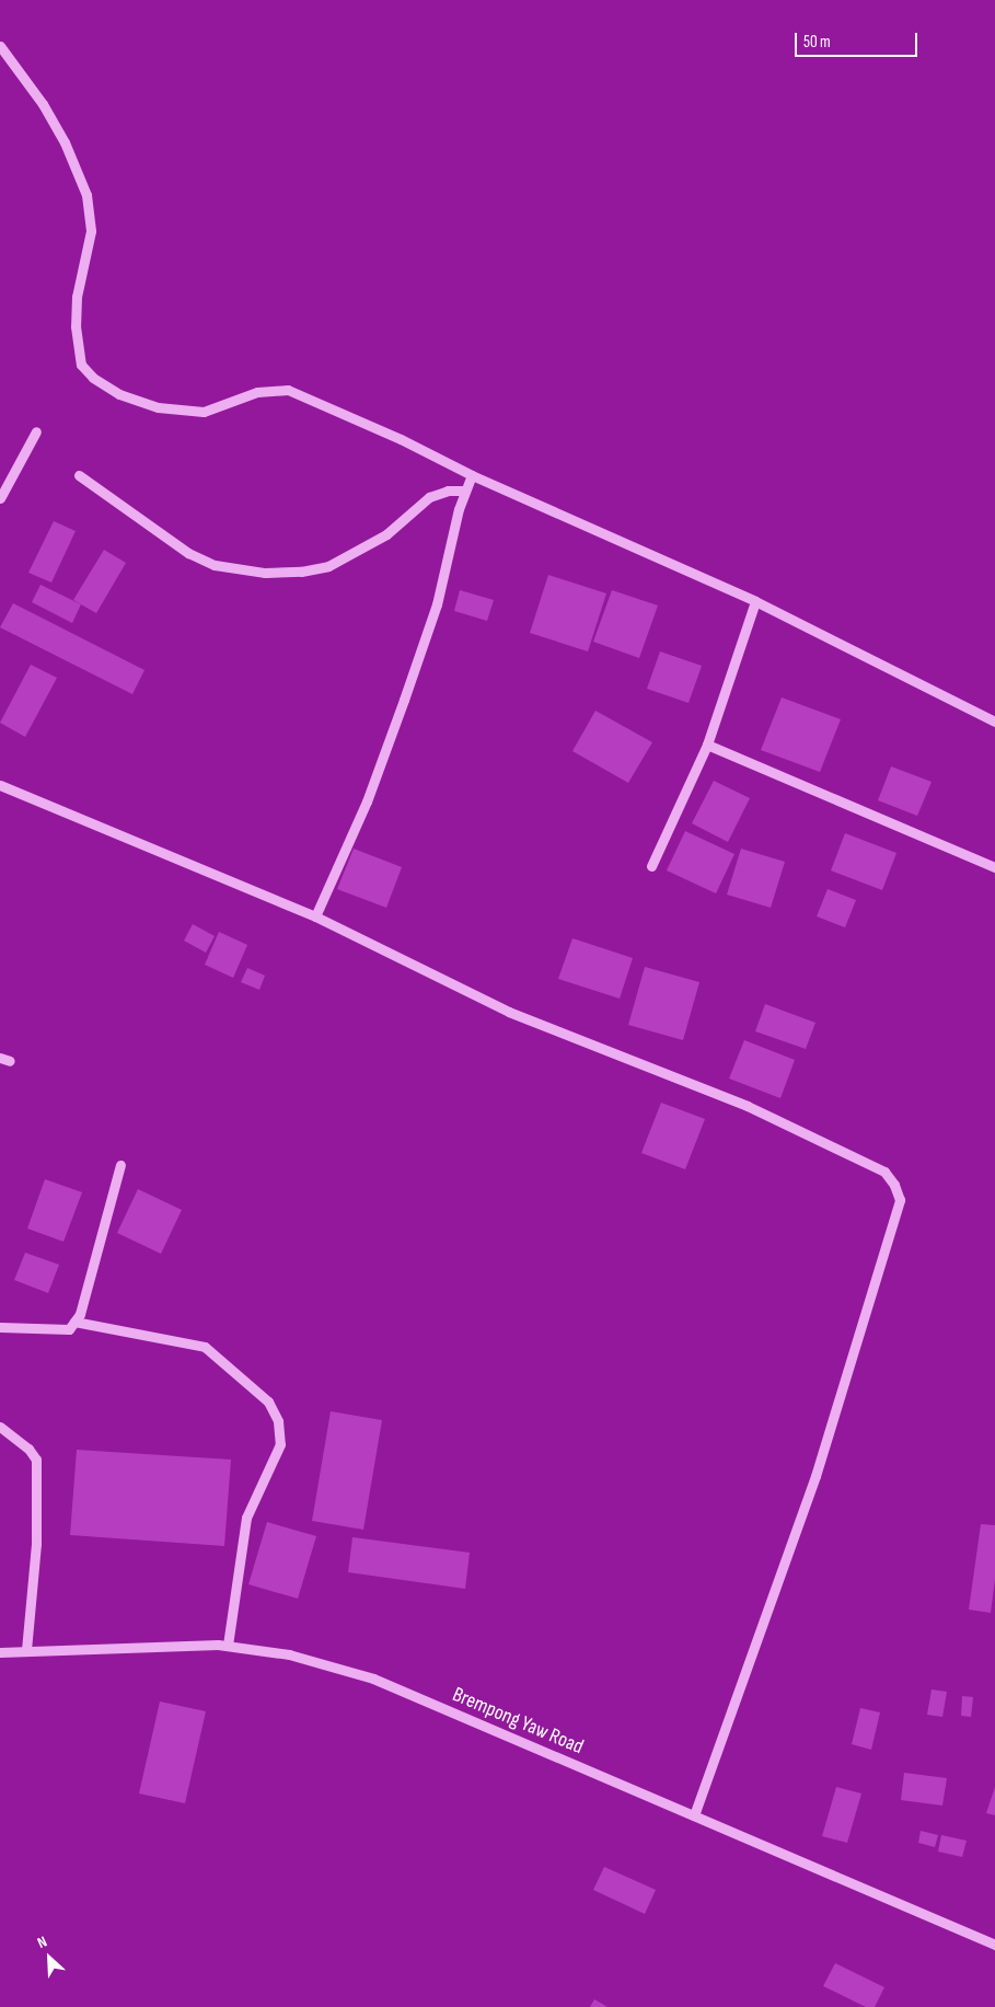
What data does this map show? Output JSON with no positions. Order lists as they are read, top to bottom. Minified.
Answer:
{"streets":{"street":["Brempong Yaw Road"]},"scale_bar":"50 m","north":"top left"}
